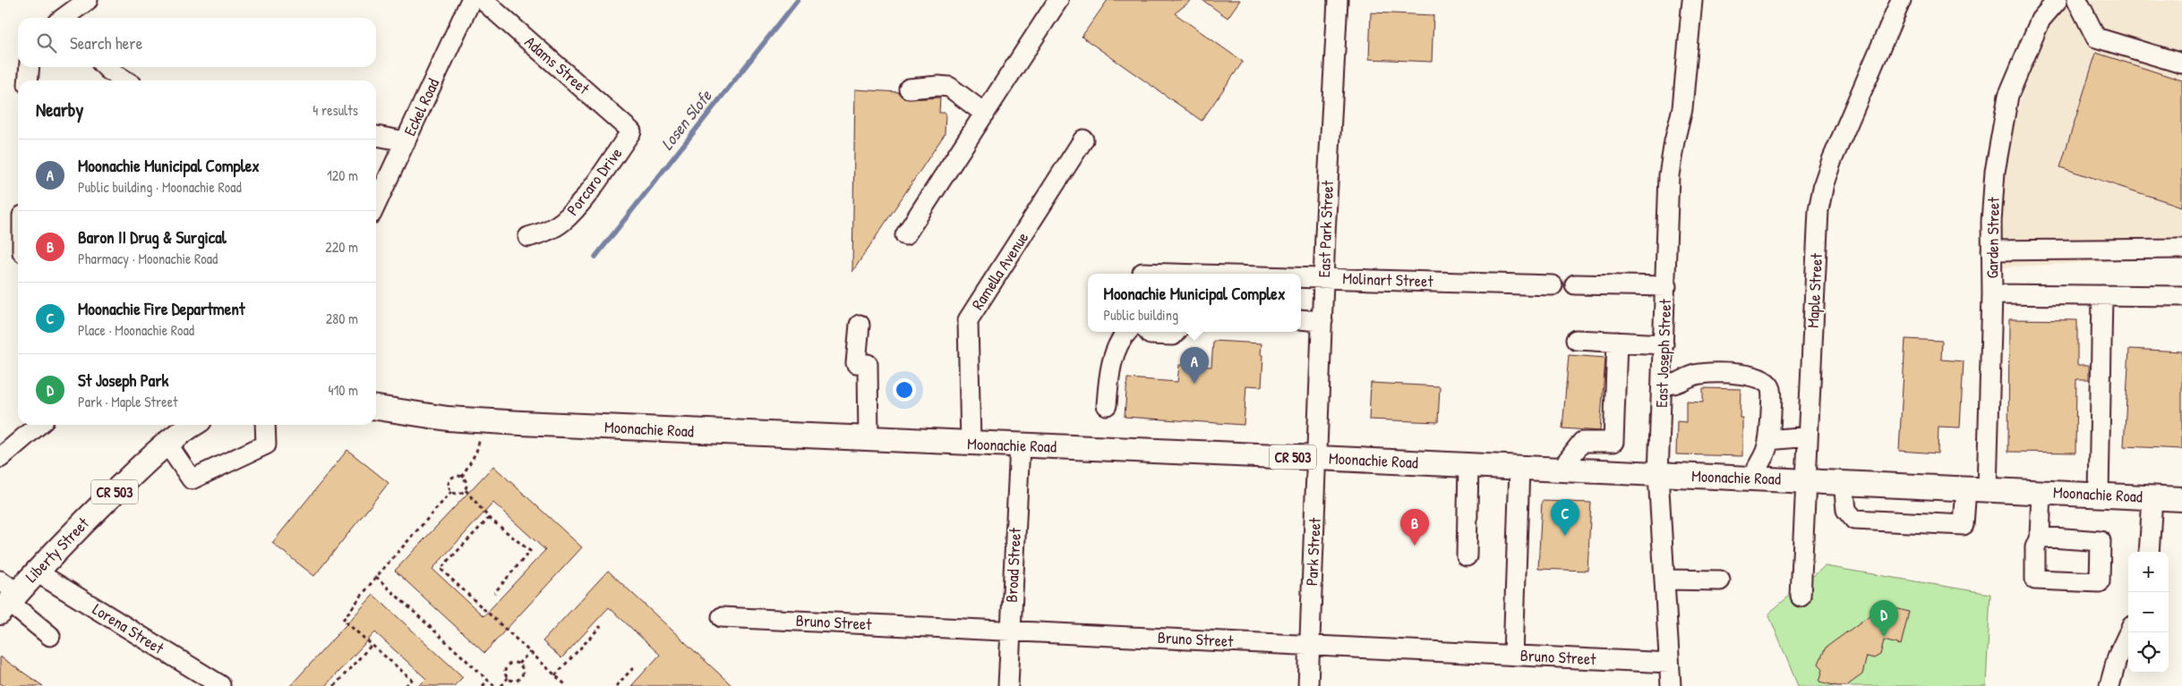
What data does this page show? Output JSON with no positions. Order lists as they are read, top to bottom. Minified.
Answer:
{"streets":{"main road":["Moonachie Road","CR 503","Liberty Street"],"street":["Adams Street","Eckel Road","Porcaro Drive","East Park Street","Garden Street","Ramella Avenue","Molinart Street","Maple Street","East Joseph Street","Park Street","Broad Street","Bruno Street","Lorena Street"]},"crossings":[["Adams Street","Porcaro Drive"],["East Park Street","Molinart Street"],["East Park Street","Moonachie Road"],["East Park Street","Park Street"],["Garden Street","Moonachie Road"],["Ramella Avenue","Moonachie Road"],["Maple Street","Moonachie Road"],["East Joseph Street","Moonachie Road"],["East Joseph Street","Bruno Street"],["Moonachie Road","Park Street"],["Moonachie Road","Broad Street"],["Liberty Street","Lorena Street"],["Park Street","Bruno Street"],["Broad Street","Bruno Street"]],"water":["Losen Slofe"],"page":{"search":"Search here","heading":["Nearby","4 results"],"list":[{"mark":"A","name":"Moonachie Municipal Complex","note":"Public building · Moonachie Road","value":"120 m"},{"mark":"B","name":"Baron II Drug & Surgical","note":"Pharmacy · Moonachie Road","value":"220 m"},{"mark":"C","name":"Moonachie Fire Department","note":"Place · Moonachie Road","value":"280 m"},{"mark":"D","name":"St Joseph Park","note":"Park · Maple Street","value":"410 m"}],"popup":["Moonachie Municipal Complex","Public building"],"pins":["A","C","B","D"],"map_buttons":["+","−"]}}
